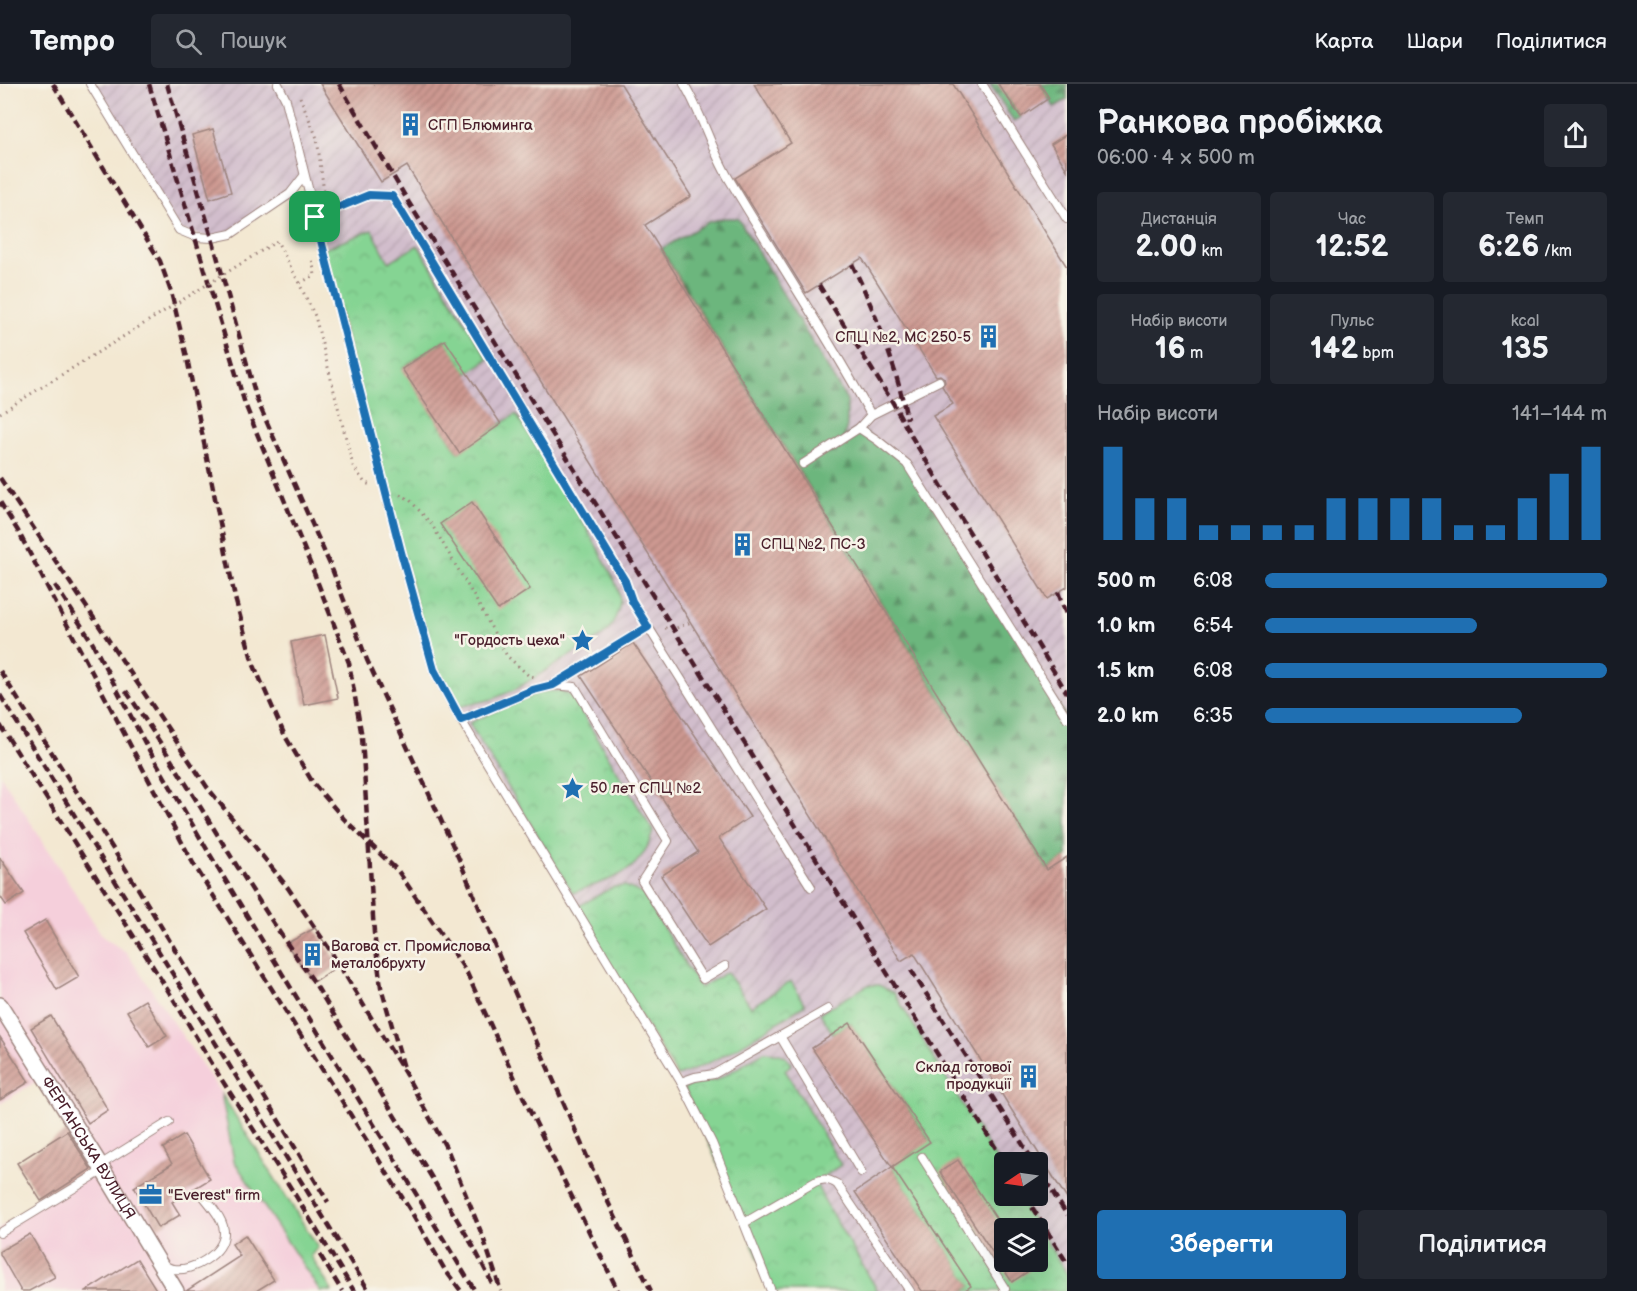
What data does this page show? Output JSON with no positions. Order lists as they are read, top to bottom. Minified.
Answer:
{"streets":{"street":["ФЕРГАНСЬКА ВУЛИЦЯ"]},"places":{"building":["СГП Блюминга","СПЦ №2, МС 250-5","СПЦ №2, ПС-3","Вагова ст. Промислова металобрухту","Склад готової продукції"],"place":["\"Гордость цеха\"","50 лет СПЦ №2"],"office":["\"Everest\" firm"]},"north":"left","page":{"header":"Tempo","search":"Пошук","nav":["Карта","Шари","Поділитися"],"heading":["Ранкова пробіжка","06:00 · 4 × 500 m"],"stats":[["Дистанція","2.00 km"],["Час","12:52"],["Темп","6:26 /km"],["Набір висоти","16 m"],["Пульс","142 bpm"],["kcal","135"]],"chart":["Набір висоти","141–144 m"],"list":[{"name":"500 m","note":"6:08"},{"name":"1.0 km","note":"6:54"},{"name":"1.5 km","note":"6:08"},{"name":"2.0 km","note":"6:35"}],"buttons":["Зберегти","Поділитися"]}}
